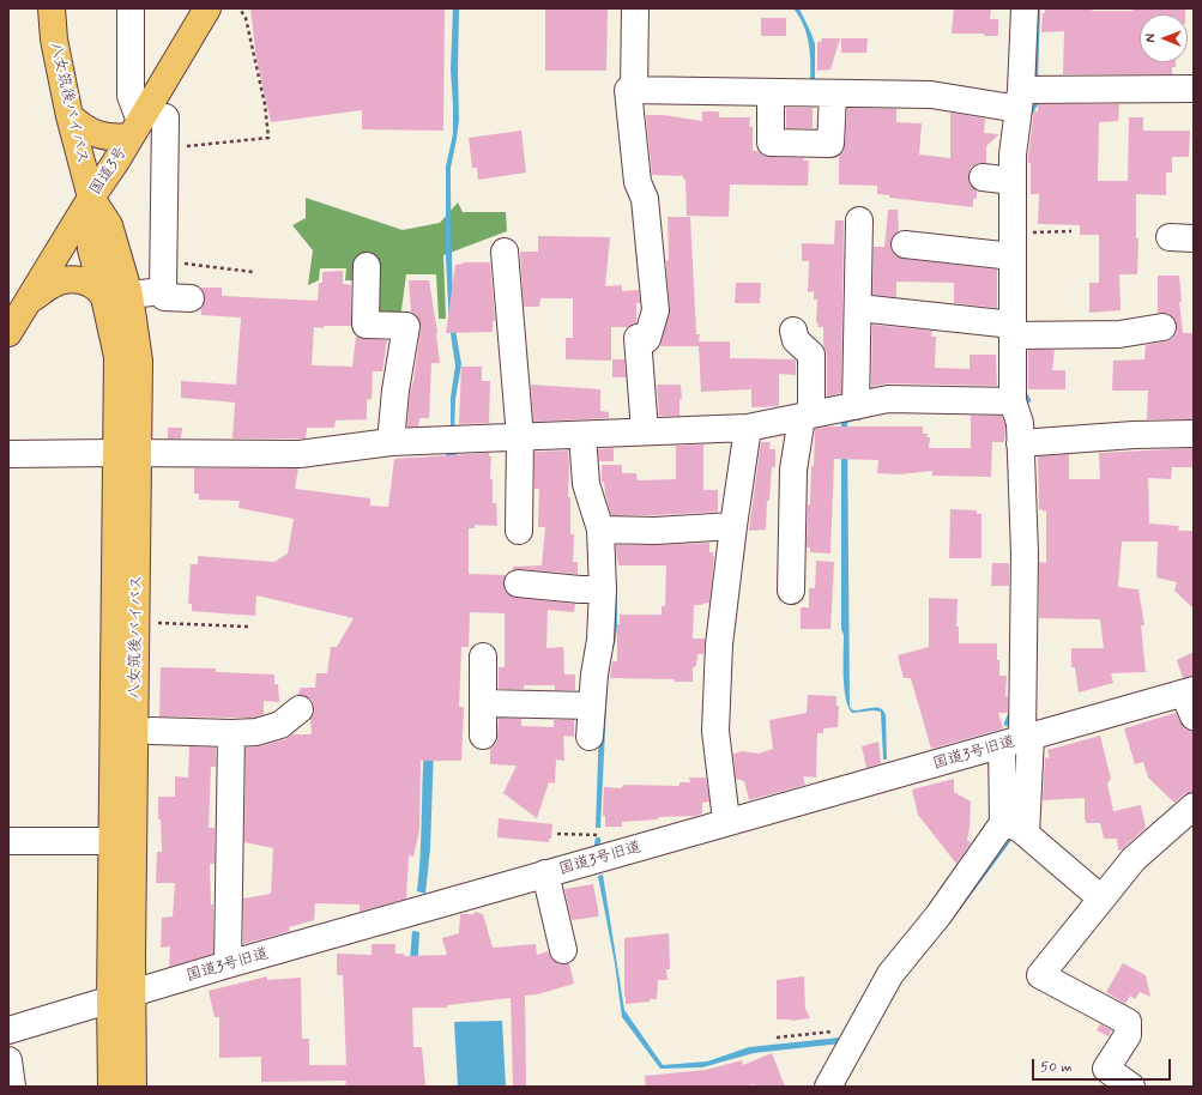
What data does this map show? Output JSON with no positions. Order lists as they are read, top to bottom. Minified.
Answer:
{"streets":{"highway":["八女筑後バイパス","国道3号"],"street":["国道3号旧道"]},"crossings":[["八女筑後バイパス","国道3号"],["八女筑後バイパス","国道3号旧道"]],"scale_bar":"50 m","north":"left"}
